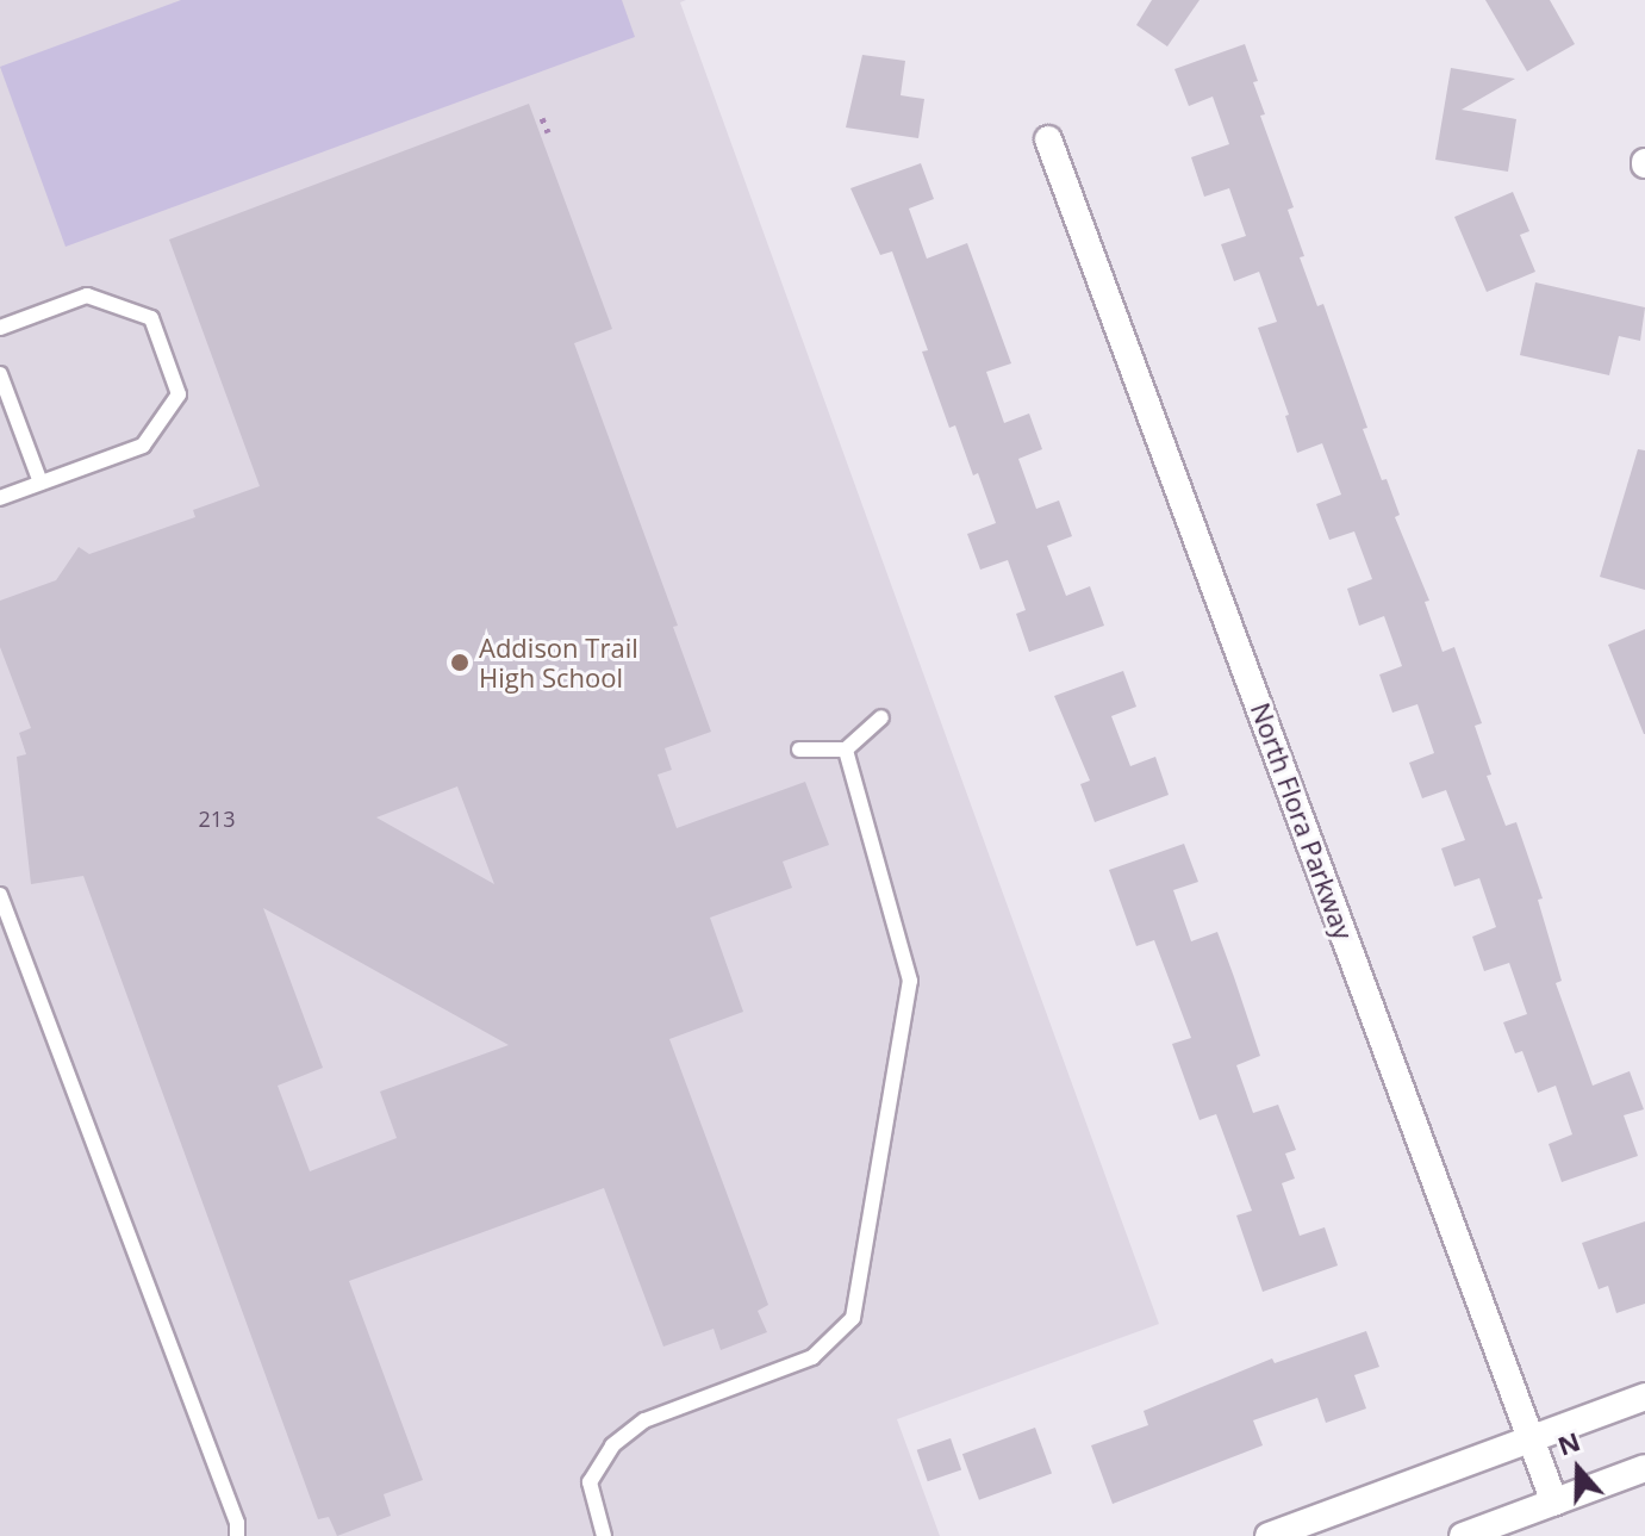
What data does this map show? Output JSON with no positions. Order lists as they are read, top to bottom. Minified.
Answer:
{"streets":{"street":["North Flora Parkway"]},"places":["Addison Trail High School"],"house_numbers":["213"],"north":"top"}
